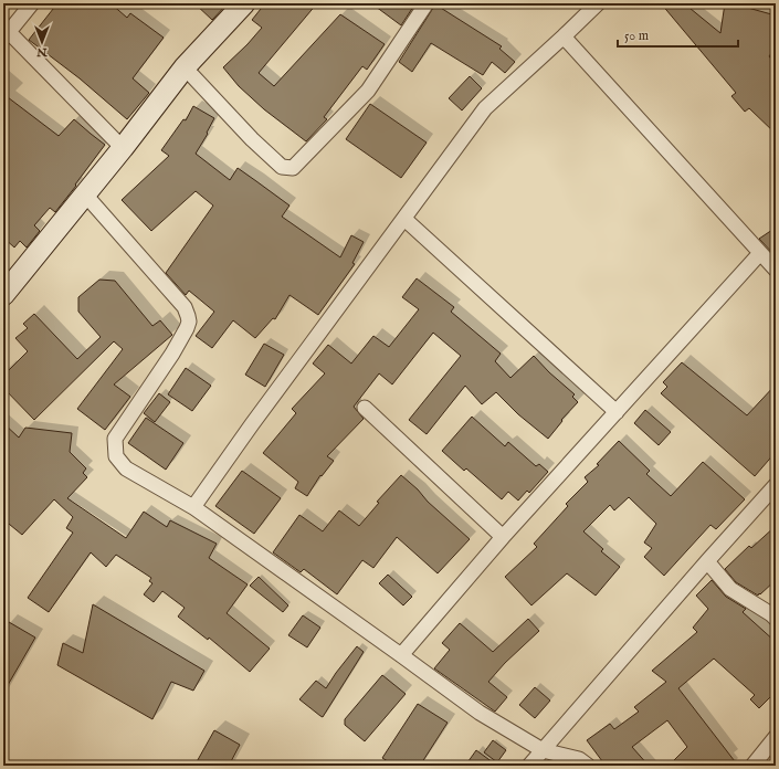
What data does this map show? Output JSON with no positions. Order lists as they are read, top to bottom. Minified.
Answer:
{"scale_bar":"50 m","north":"bottom"}
